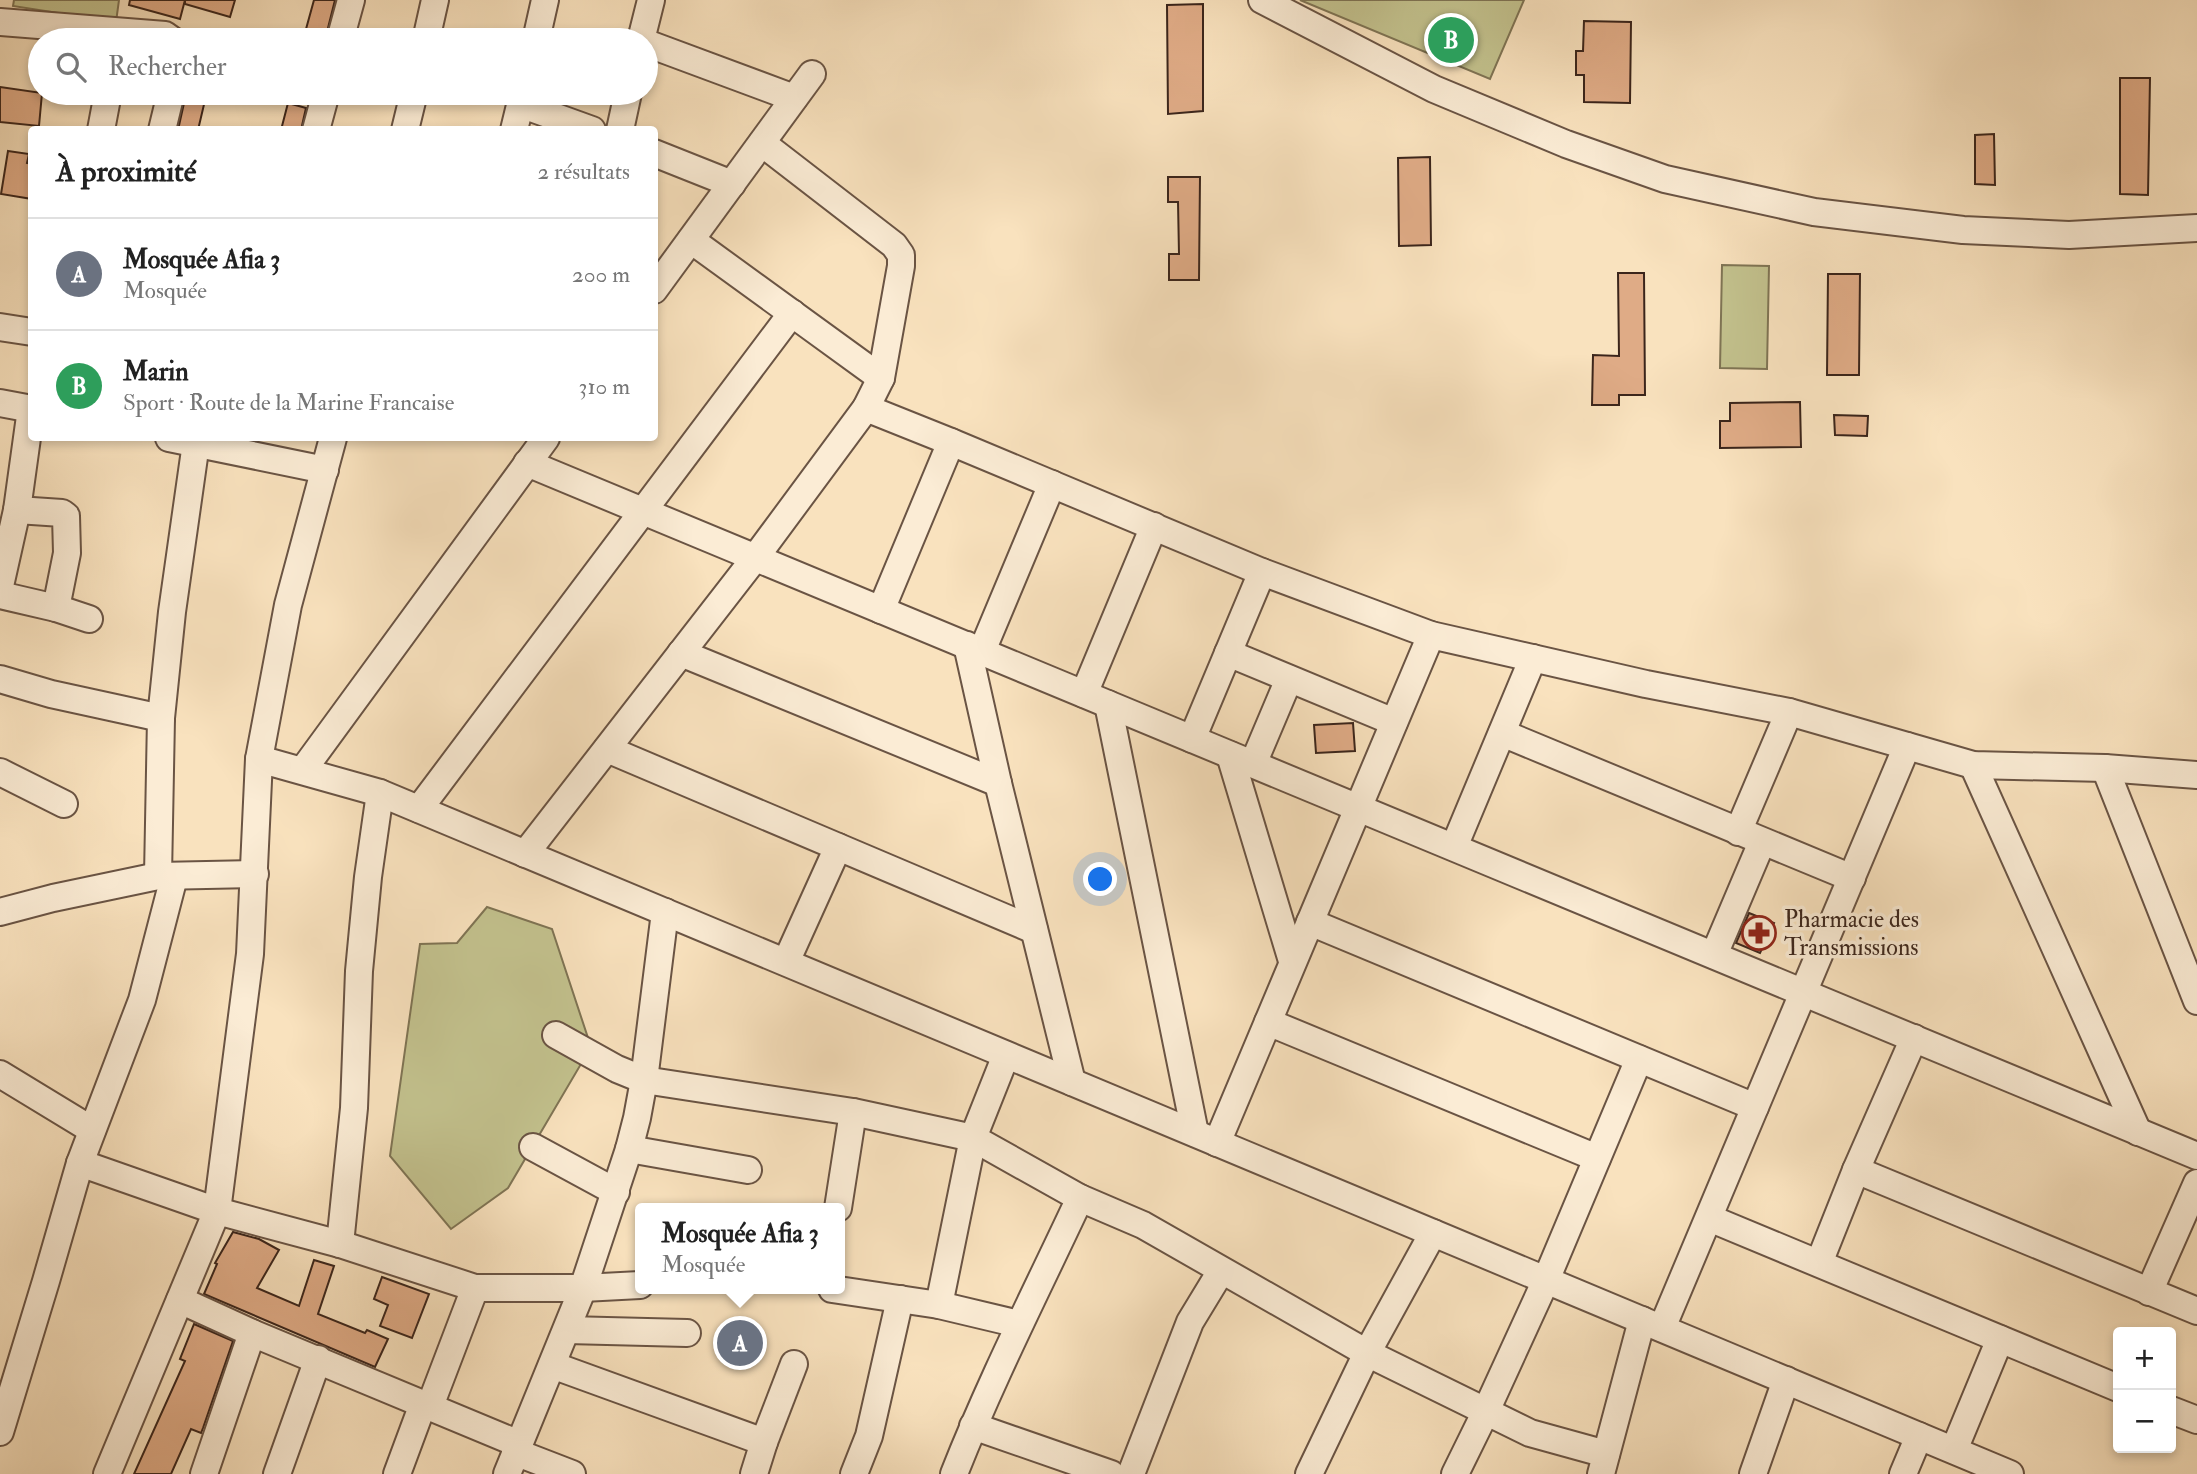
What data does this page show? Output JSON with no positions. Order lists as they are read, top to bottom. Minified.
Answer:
{"places":{"pharmacy":["Pharmacie des Transmissions"]},"page":{"pins":["B","A"],"search":"Rechercher","heading":["À proximité","2 résultats"],"list":[{"mark":"A","name":"Mosquée Afia 3","note":"Mosquée","value":"200 m"},{"mark":"B","name":"Marin","note":"Sport · Route de la Marine Francaise","value":"310 m"}],"popup":["Mosquée Afia 3","Mosquée"],"map_buttons":["+","−"]}}
